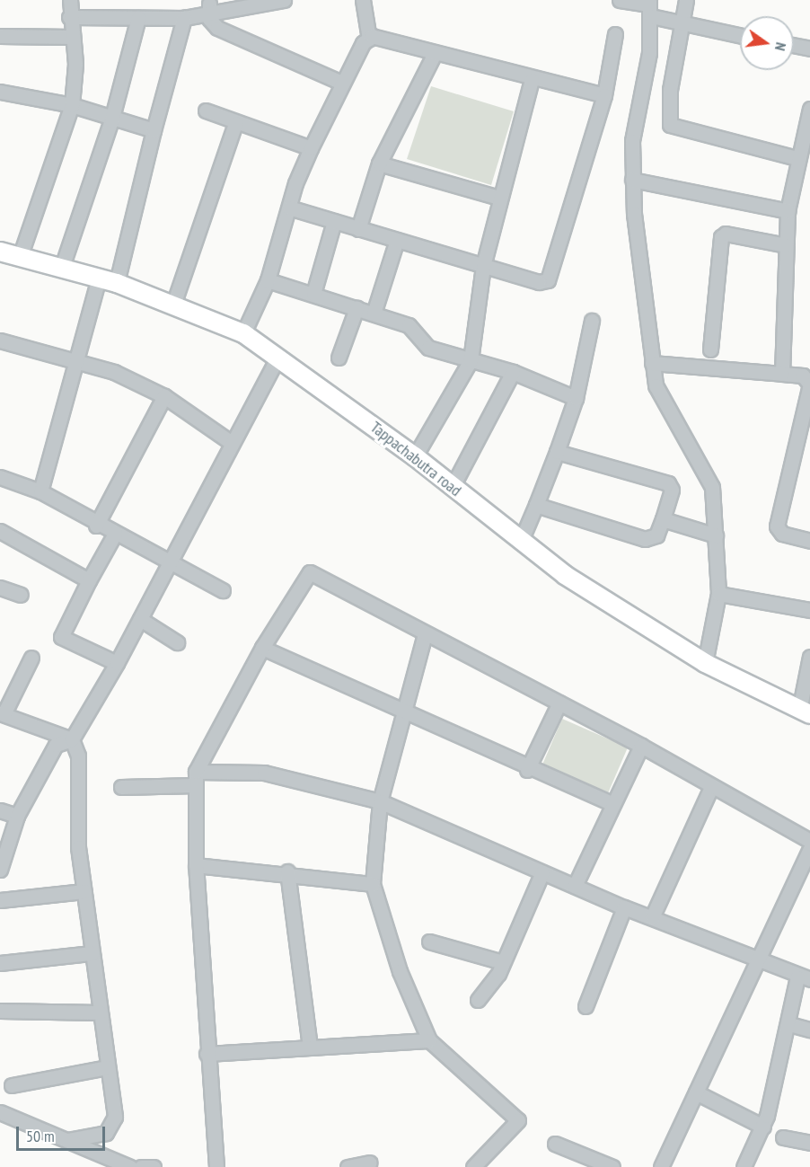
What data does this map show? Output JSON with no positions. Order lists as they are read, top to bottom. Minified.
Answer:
{"streets":{"main road":["Tappachabutra road"]},"scale_bar":"50 m","north":"right"}
